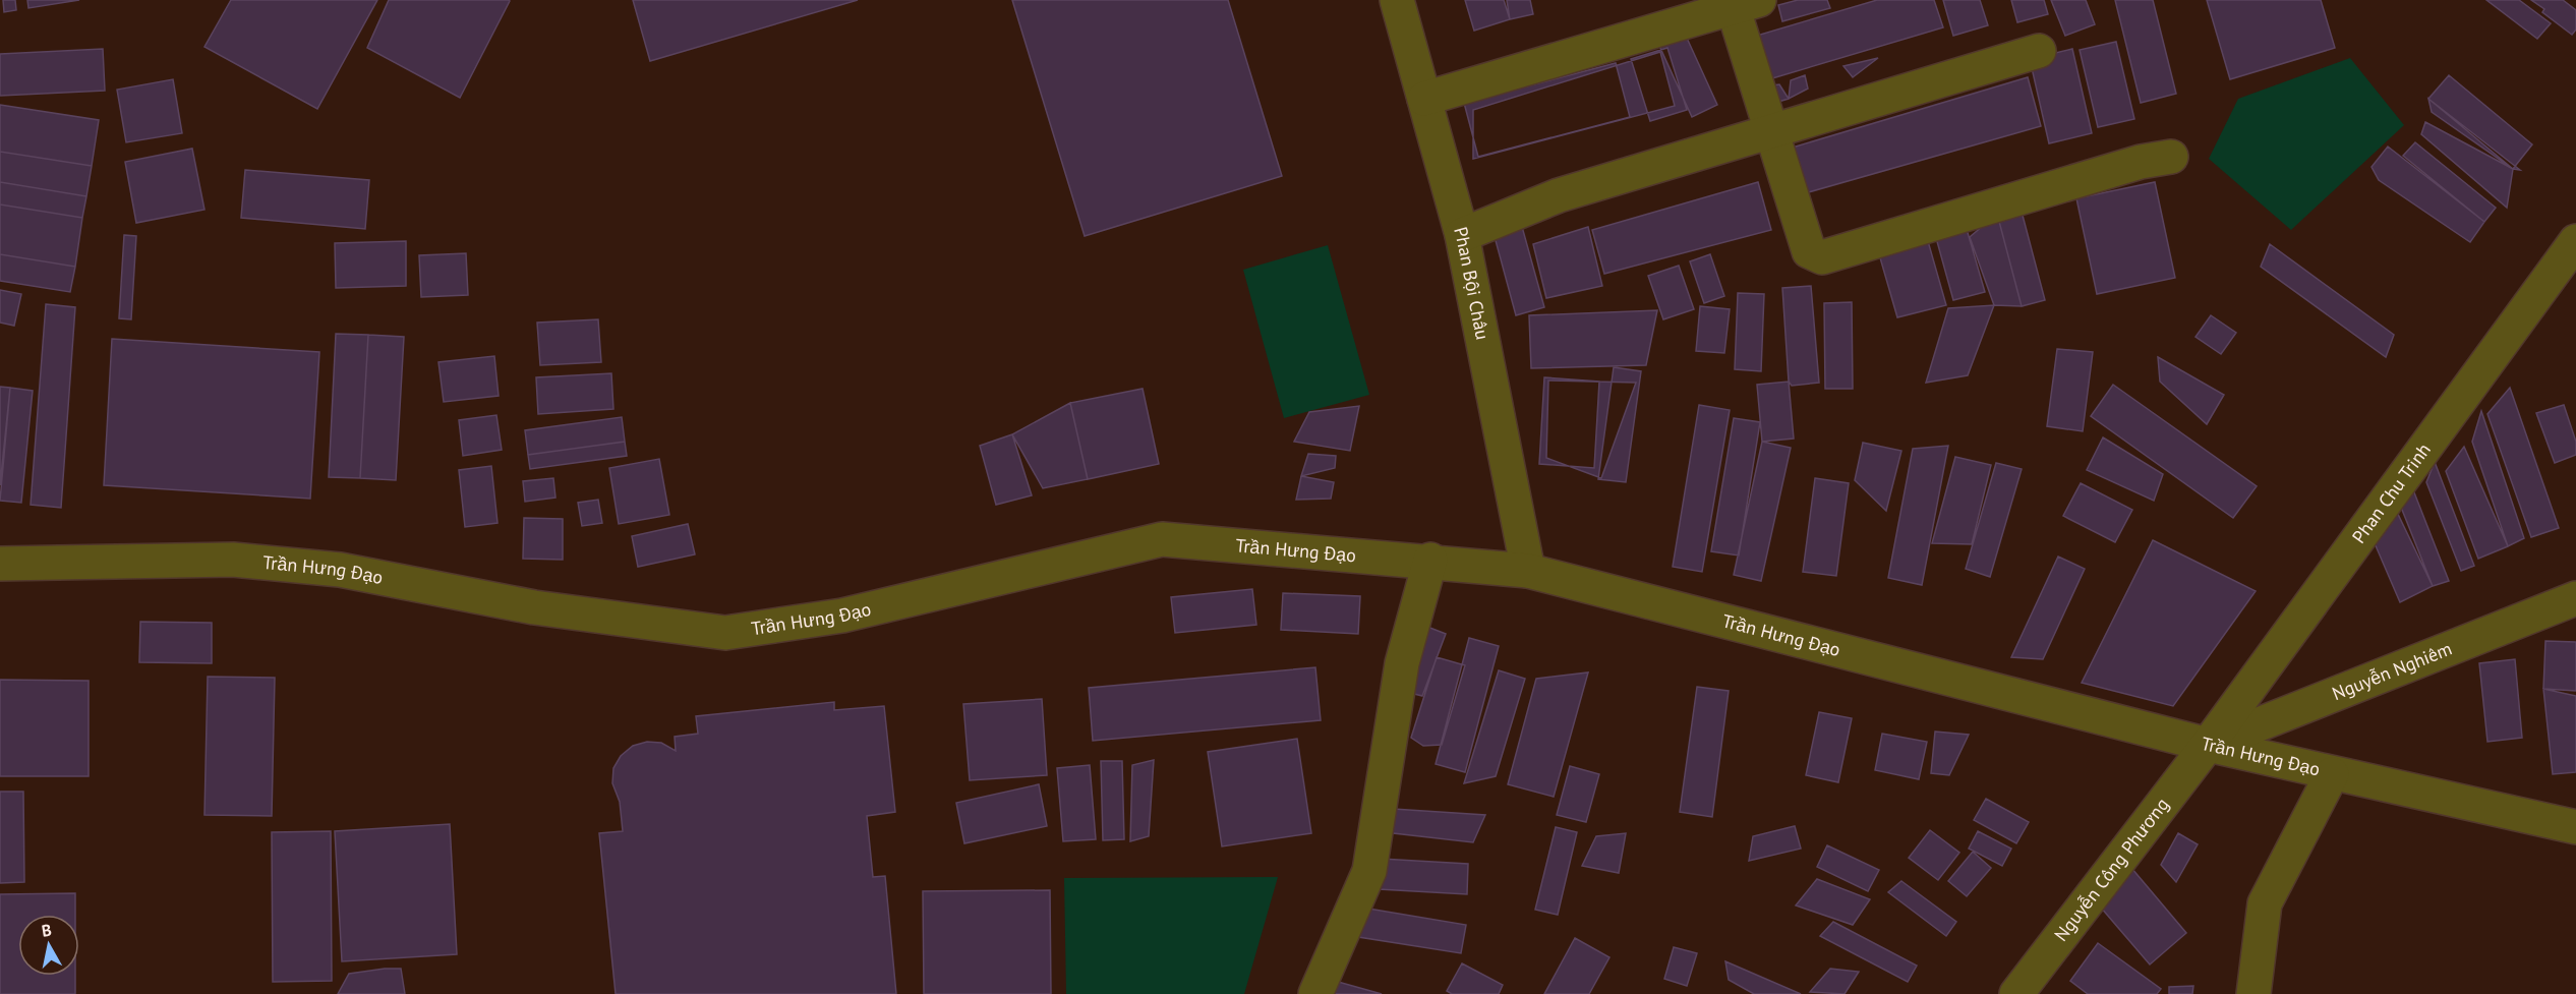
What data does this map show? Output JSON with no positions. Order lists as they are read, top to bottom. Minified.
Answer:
{"streets":{"street":["Phan Bội Châu","Phan Chu Trinh","Trần Hưng Đạo","Nguyễn Nghiêm","Nguyễn Công Phương"]},"crossings":[["Phan Bội Châu","Trần Hưng Đạo"],["Phan Chu Trinh","Trần Hưng Đạo"],["Phan Chu Trinh","Nguyễn Nghiêm"],["Phan Chu Trinh","Nguyễn Công Phương"],["Trần Hưng Đạo","Nguyễn Nghiêm"],["Trần Hưng Đạo","Nguyễn Công Phương"],["Nguyễn Nghiêm","Nguyễn Công Phương"]],"north":"top"}
